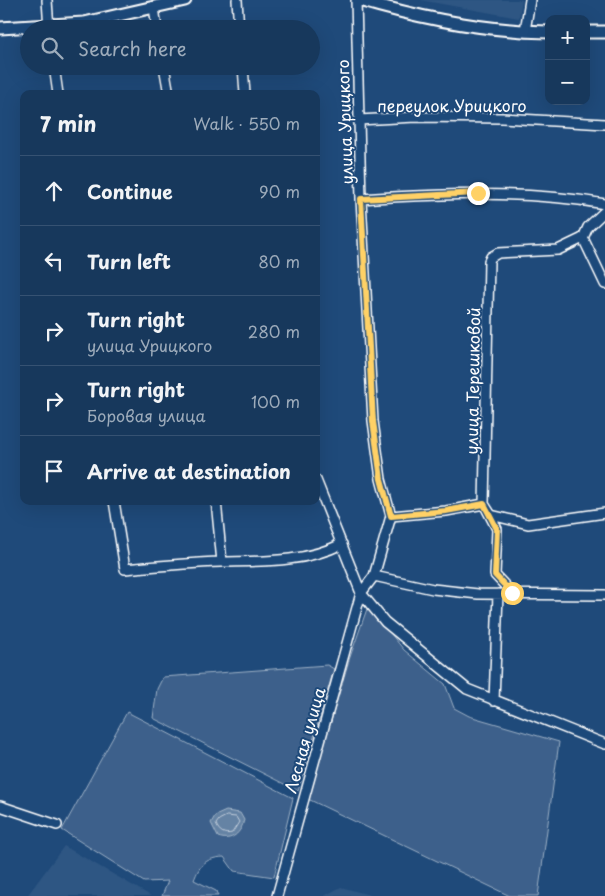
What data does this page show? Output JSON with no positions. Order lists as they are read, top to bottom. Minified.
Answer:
{"streets":{"street":["переулок Урицкого","улица Урицкого","улица Терешковой","Лесная улица"]},"crossings":[["переулок Урицкого","улица Урицкого"]],"page":{"map_buttons":["+","−"],"search":"Search here","heading":["7 min","Walk · 550 m"],"list":[["Continue","90 m"],["Turn left","80 m"],["Turn right","улица Урицкого","280 m"],["Turn right","Боровая улица","100 m"],"Arrive at destination"]}}
